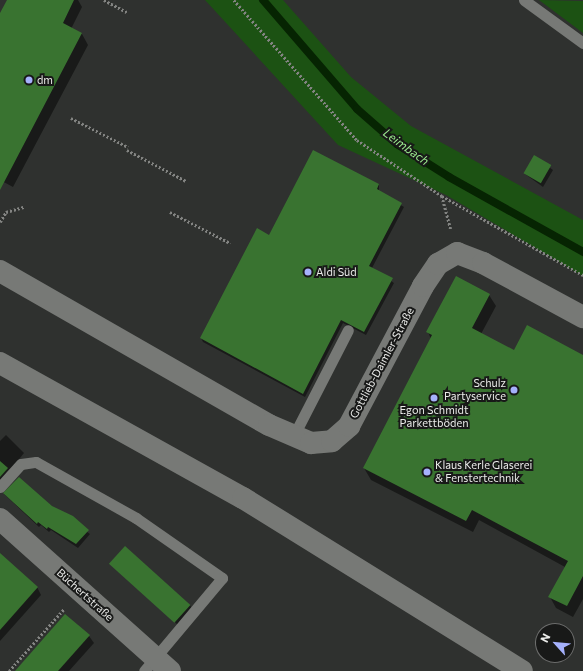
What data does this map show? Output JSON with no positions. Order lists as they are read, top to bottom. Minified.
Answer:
{"streets":{"street":["Gottlieb-Daimler-Straße","Büchertstraße"]},"water":["Leimbach"],"places":["dm","Aldi Süd","Schulz Partyservice","Egon Schmidt Parkettböden","Klaus Kerle Glaserei & Fenstertechnik"],"north":"top left"}
